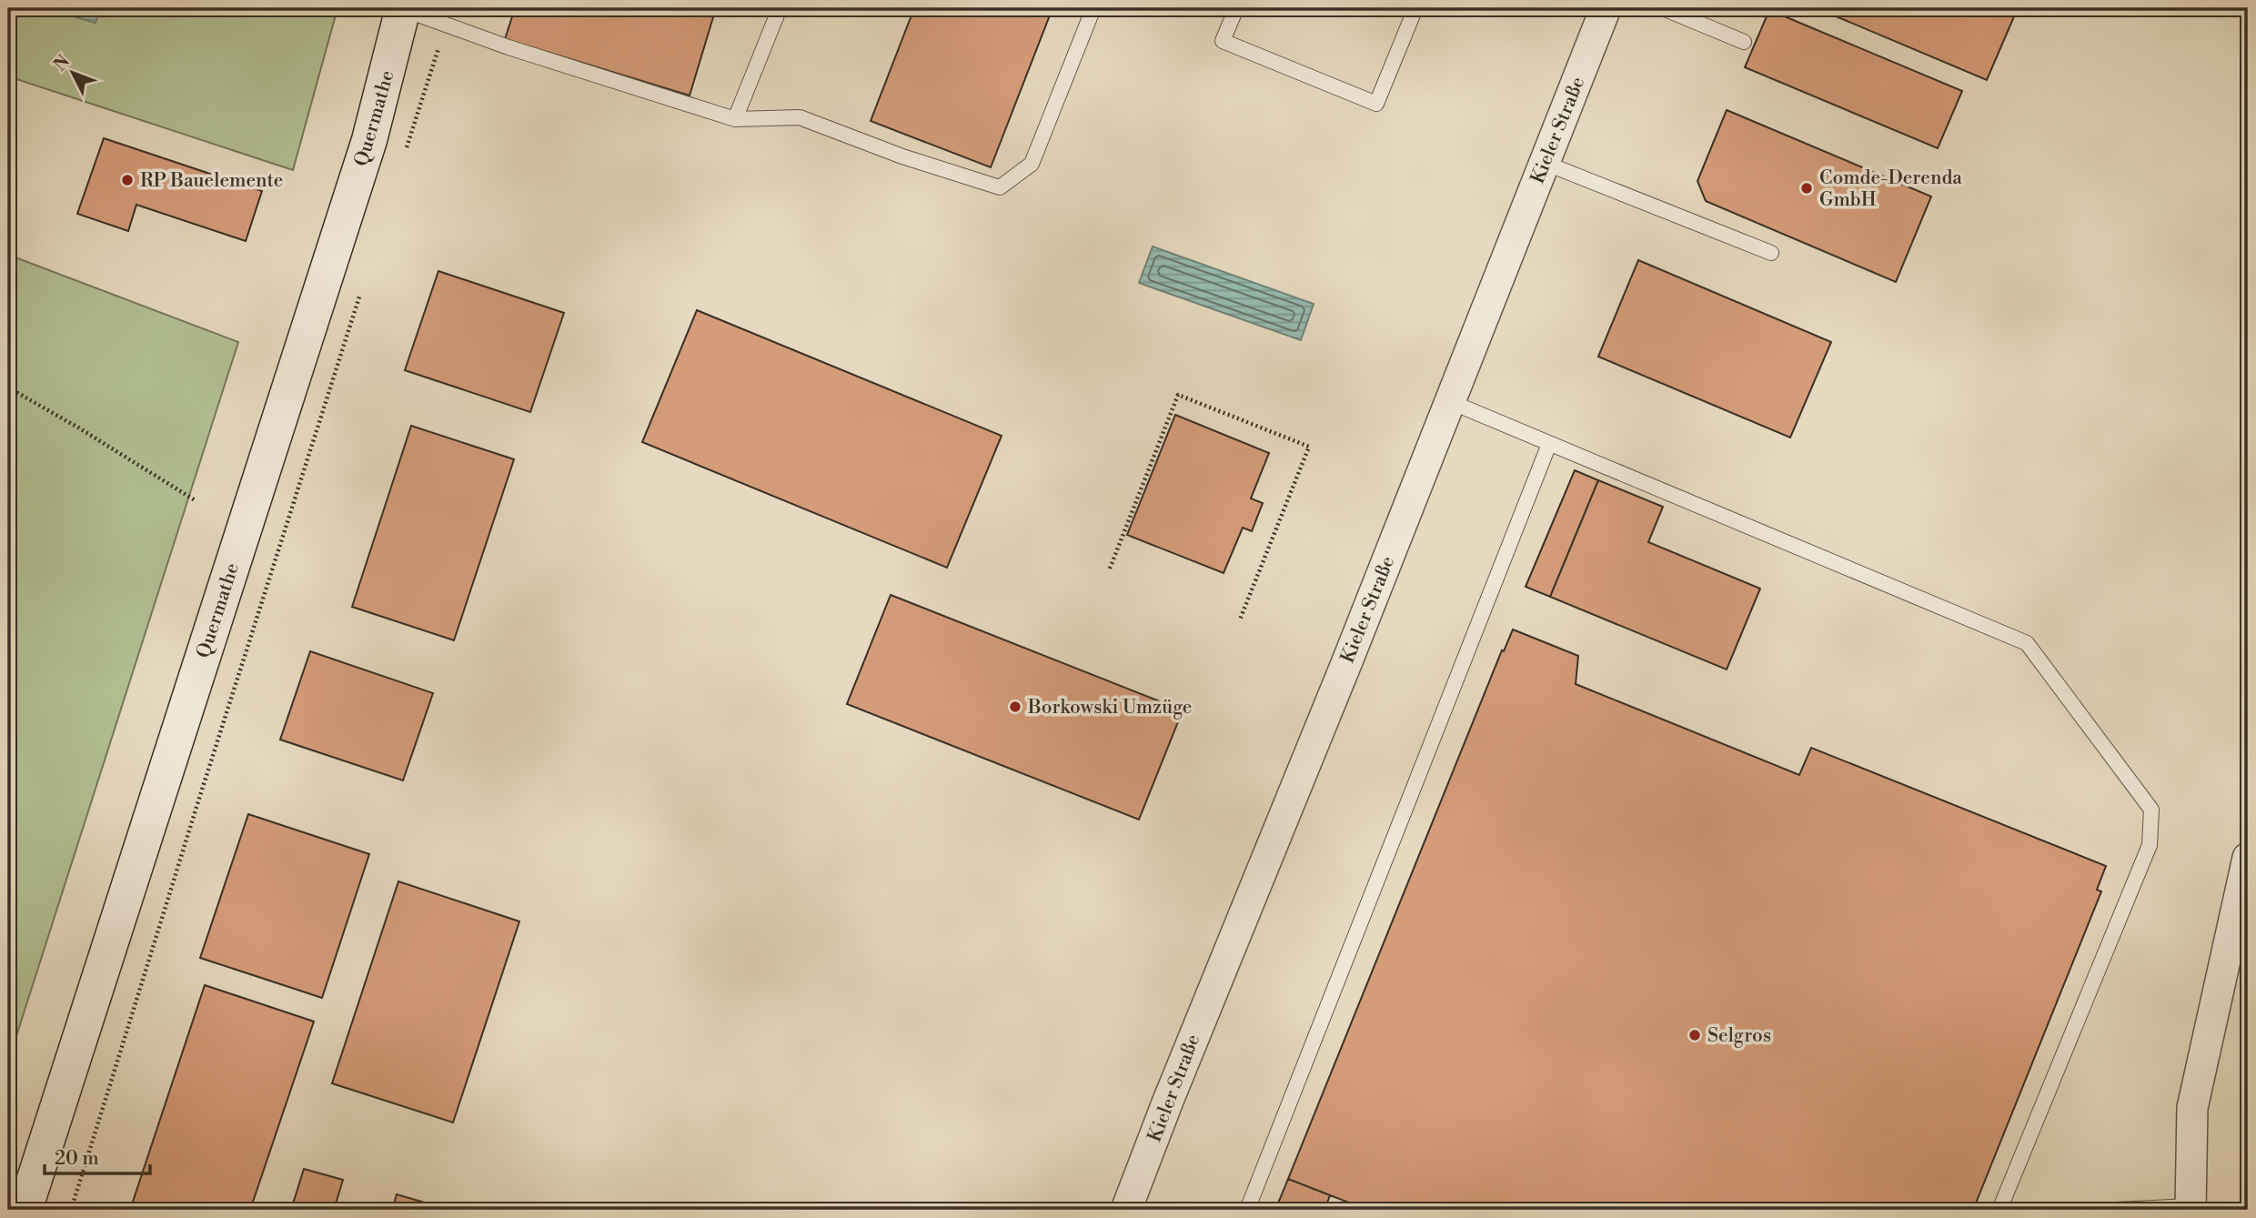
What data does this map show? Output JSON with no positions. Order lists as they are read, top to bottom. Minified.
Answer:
{"streets":{"main road":["Quermathe"],"street":["Kieler Straße"]},"places":["RP Bauelemente","Comde-Derenda GmbH","Borkowski Umzüge","Selgros"],"scale_bar":"20 m","north":"top left"}
